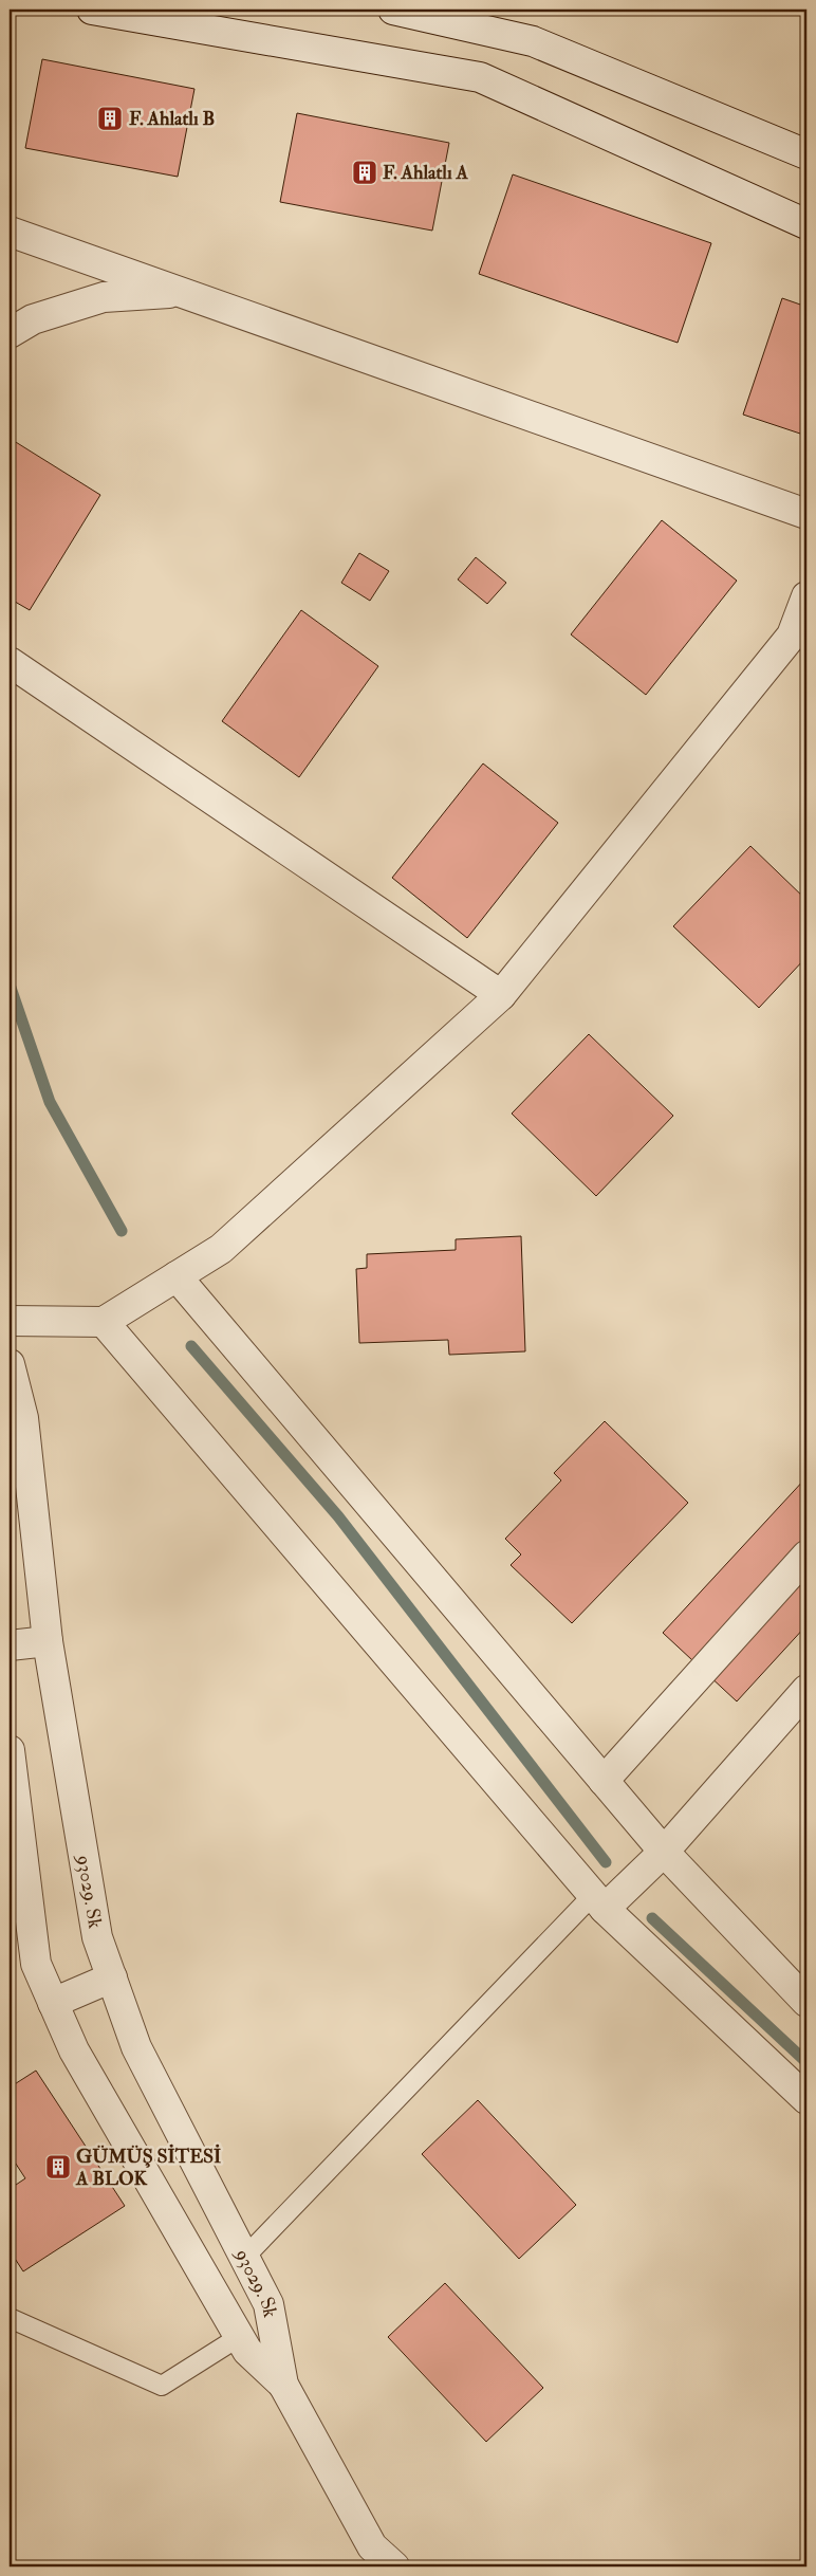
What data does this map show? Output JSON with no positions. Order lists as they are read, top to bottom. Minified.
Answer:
{"streets":{"street":["93029. Sk"]},"places":{"building":["F. Ahlatlı B","F. Ahlatlı A","GÜMÜŞ SİTESİ A BLOK"]}}
